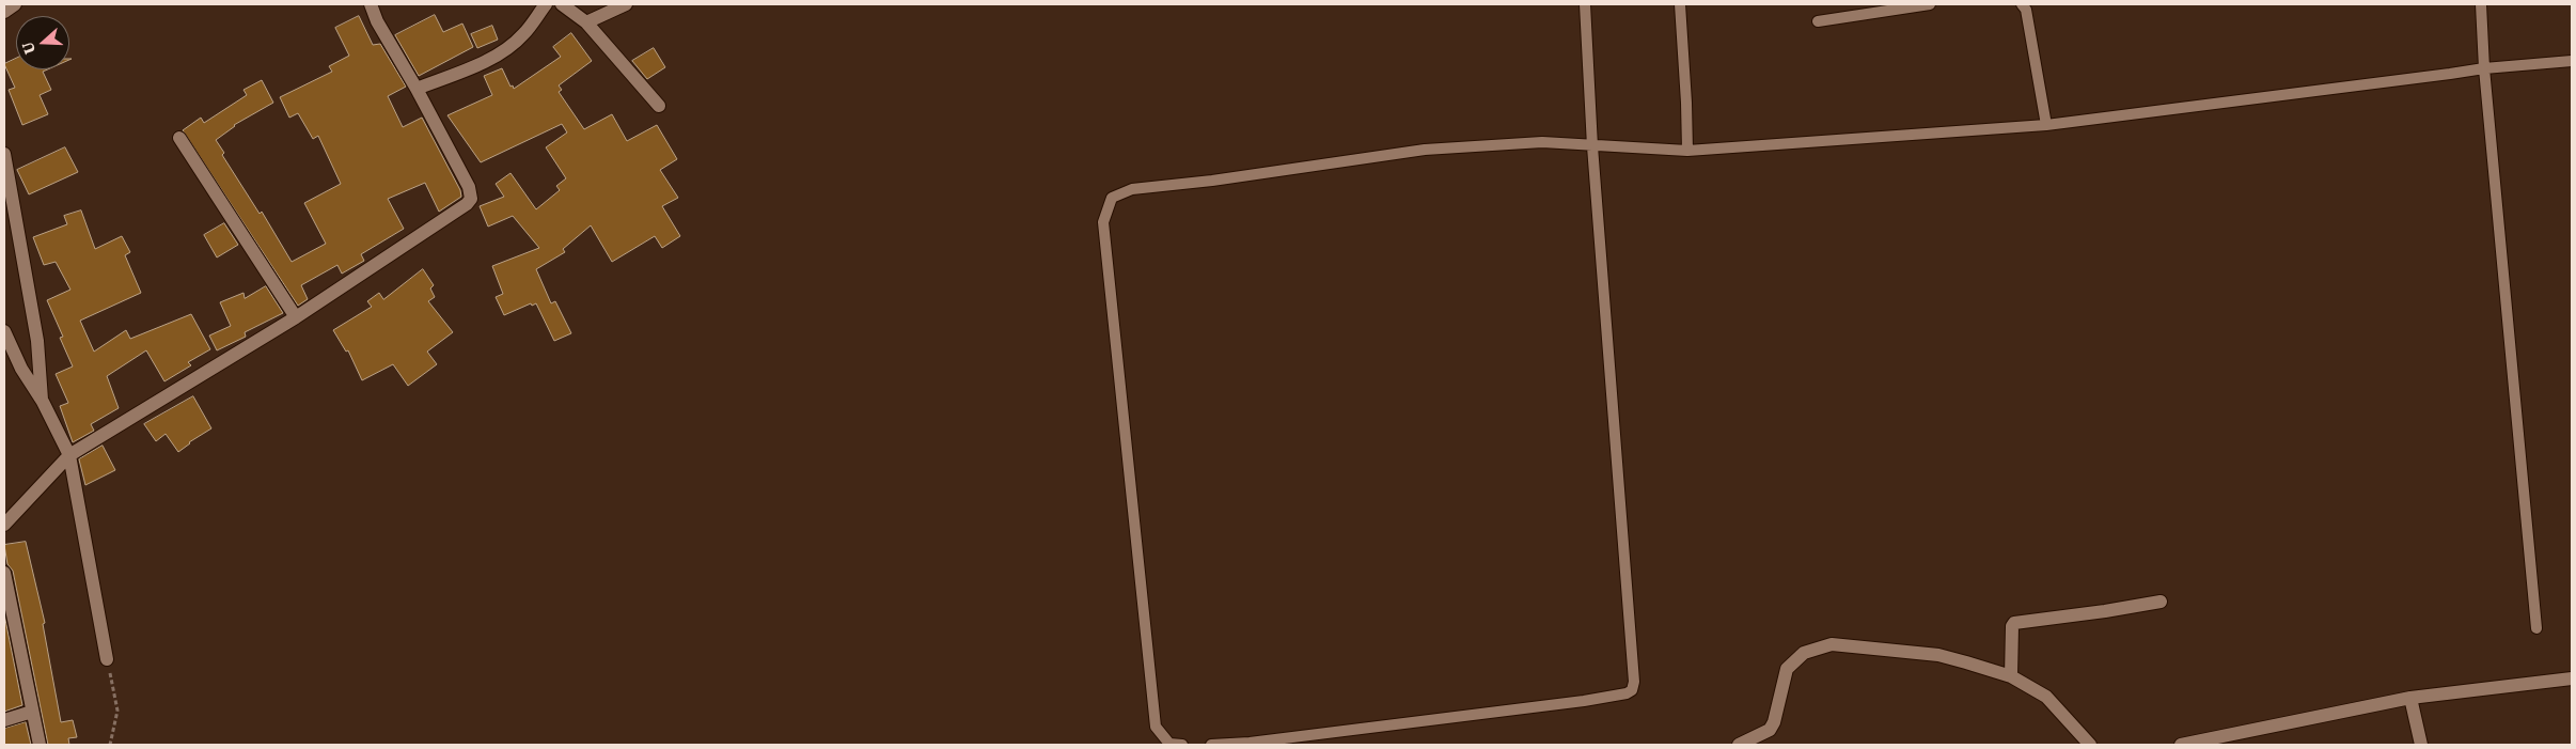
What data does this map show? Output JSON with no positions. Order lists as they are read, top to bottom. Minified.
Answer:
{"north":"left"}
